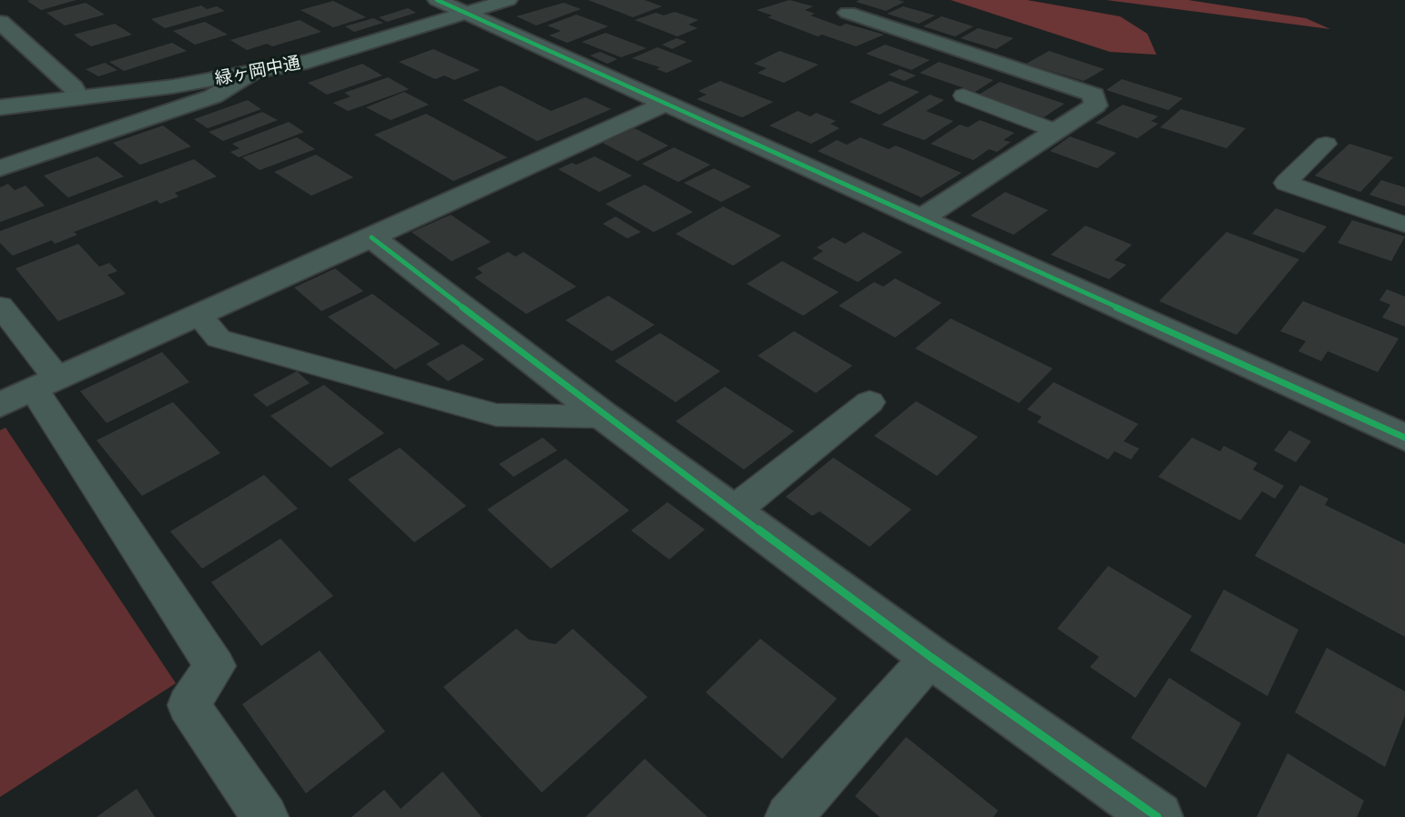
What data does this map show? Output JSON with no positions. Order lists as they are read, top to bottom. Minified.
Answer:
{"streets":{"street":["緑ヶ岡中通"]}}
